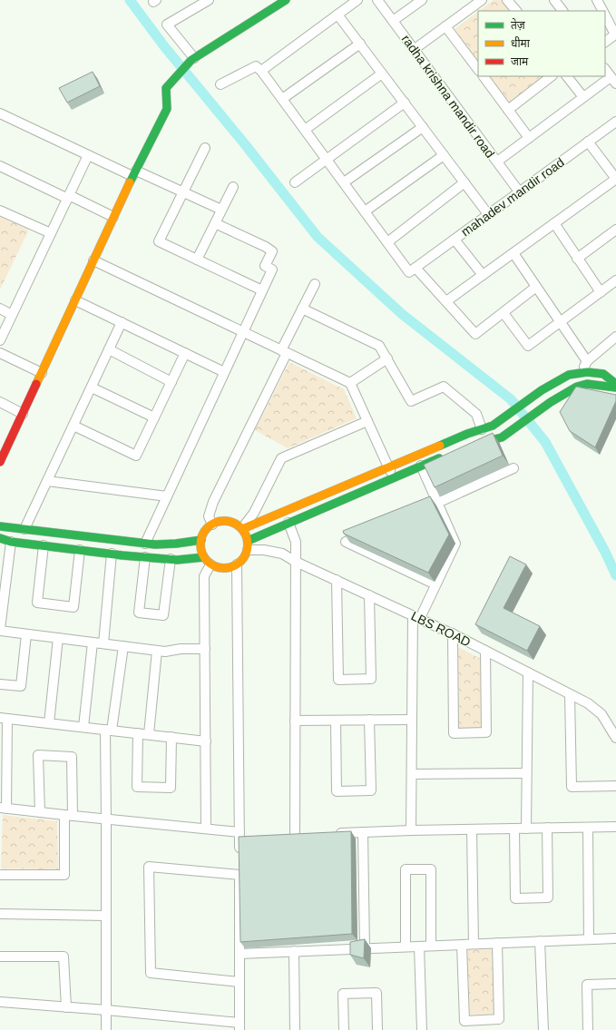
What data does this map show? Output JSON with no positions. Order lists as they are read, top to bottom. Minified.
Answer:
{"streets":{"street":["radha krishna mandir road","mahadev mandir road","LBS ROAD"]},"crossings":[["radha krishna mandir road","mahadev mandir road"]],"legend":["तेज़","धीमा","जाम"]}
